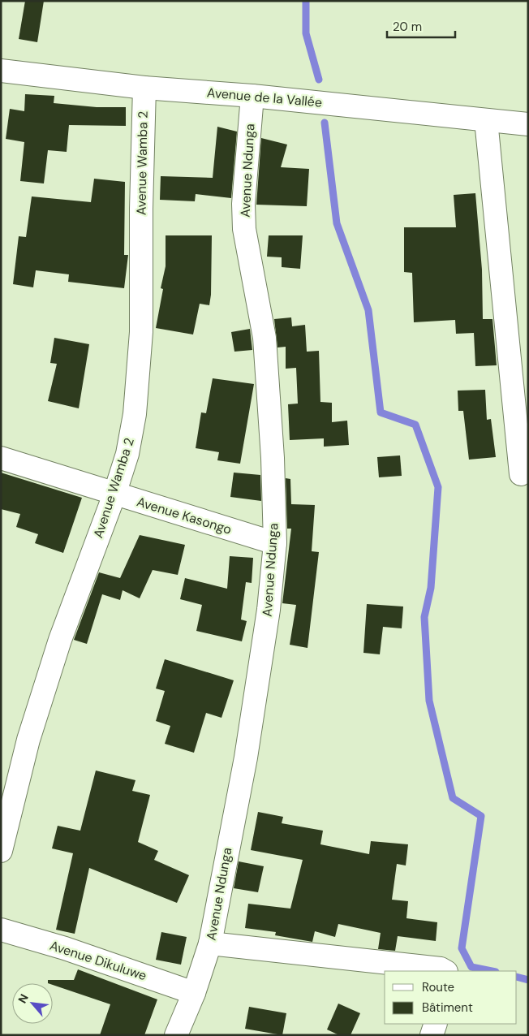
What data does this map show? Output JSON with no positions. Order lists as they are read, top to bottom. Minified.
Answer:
{"streets":{"street":["Avenue de la Vallée","Avenue Wamba 2","Avenue Ndunga","Avenue Kasongo","Avenue Dikuluwe"]},"crossings":[["Avenue de la Vallée","Avenue Wamba 2"],["Avenue de la Vallée","Avenue Ndunga"],["Avenue Wamba 2","Avenue Kasongo"],["Avenue Ndunga","Avenue Kasongo"],["Avenue Ndunga","Avenue Dikuluwe"]],"legend":["Route","Bâtiment"],"scale_bar":"20 m","north":"top left"}
